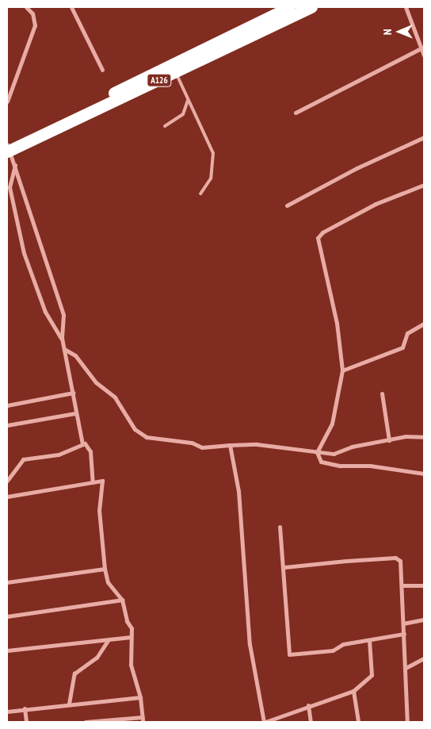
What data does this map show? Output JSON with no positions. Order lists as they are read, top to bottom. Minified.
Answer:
{"streets":{"highway":["A126"]},"north":"left"}
